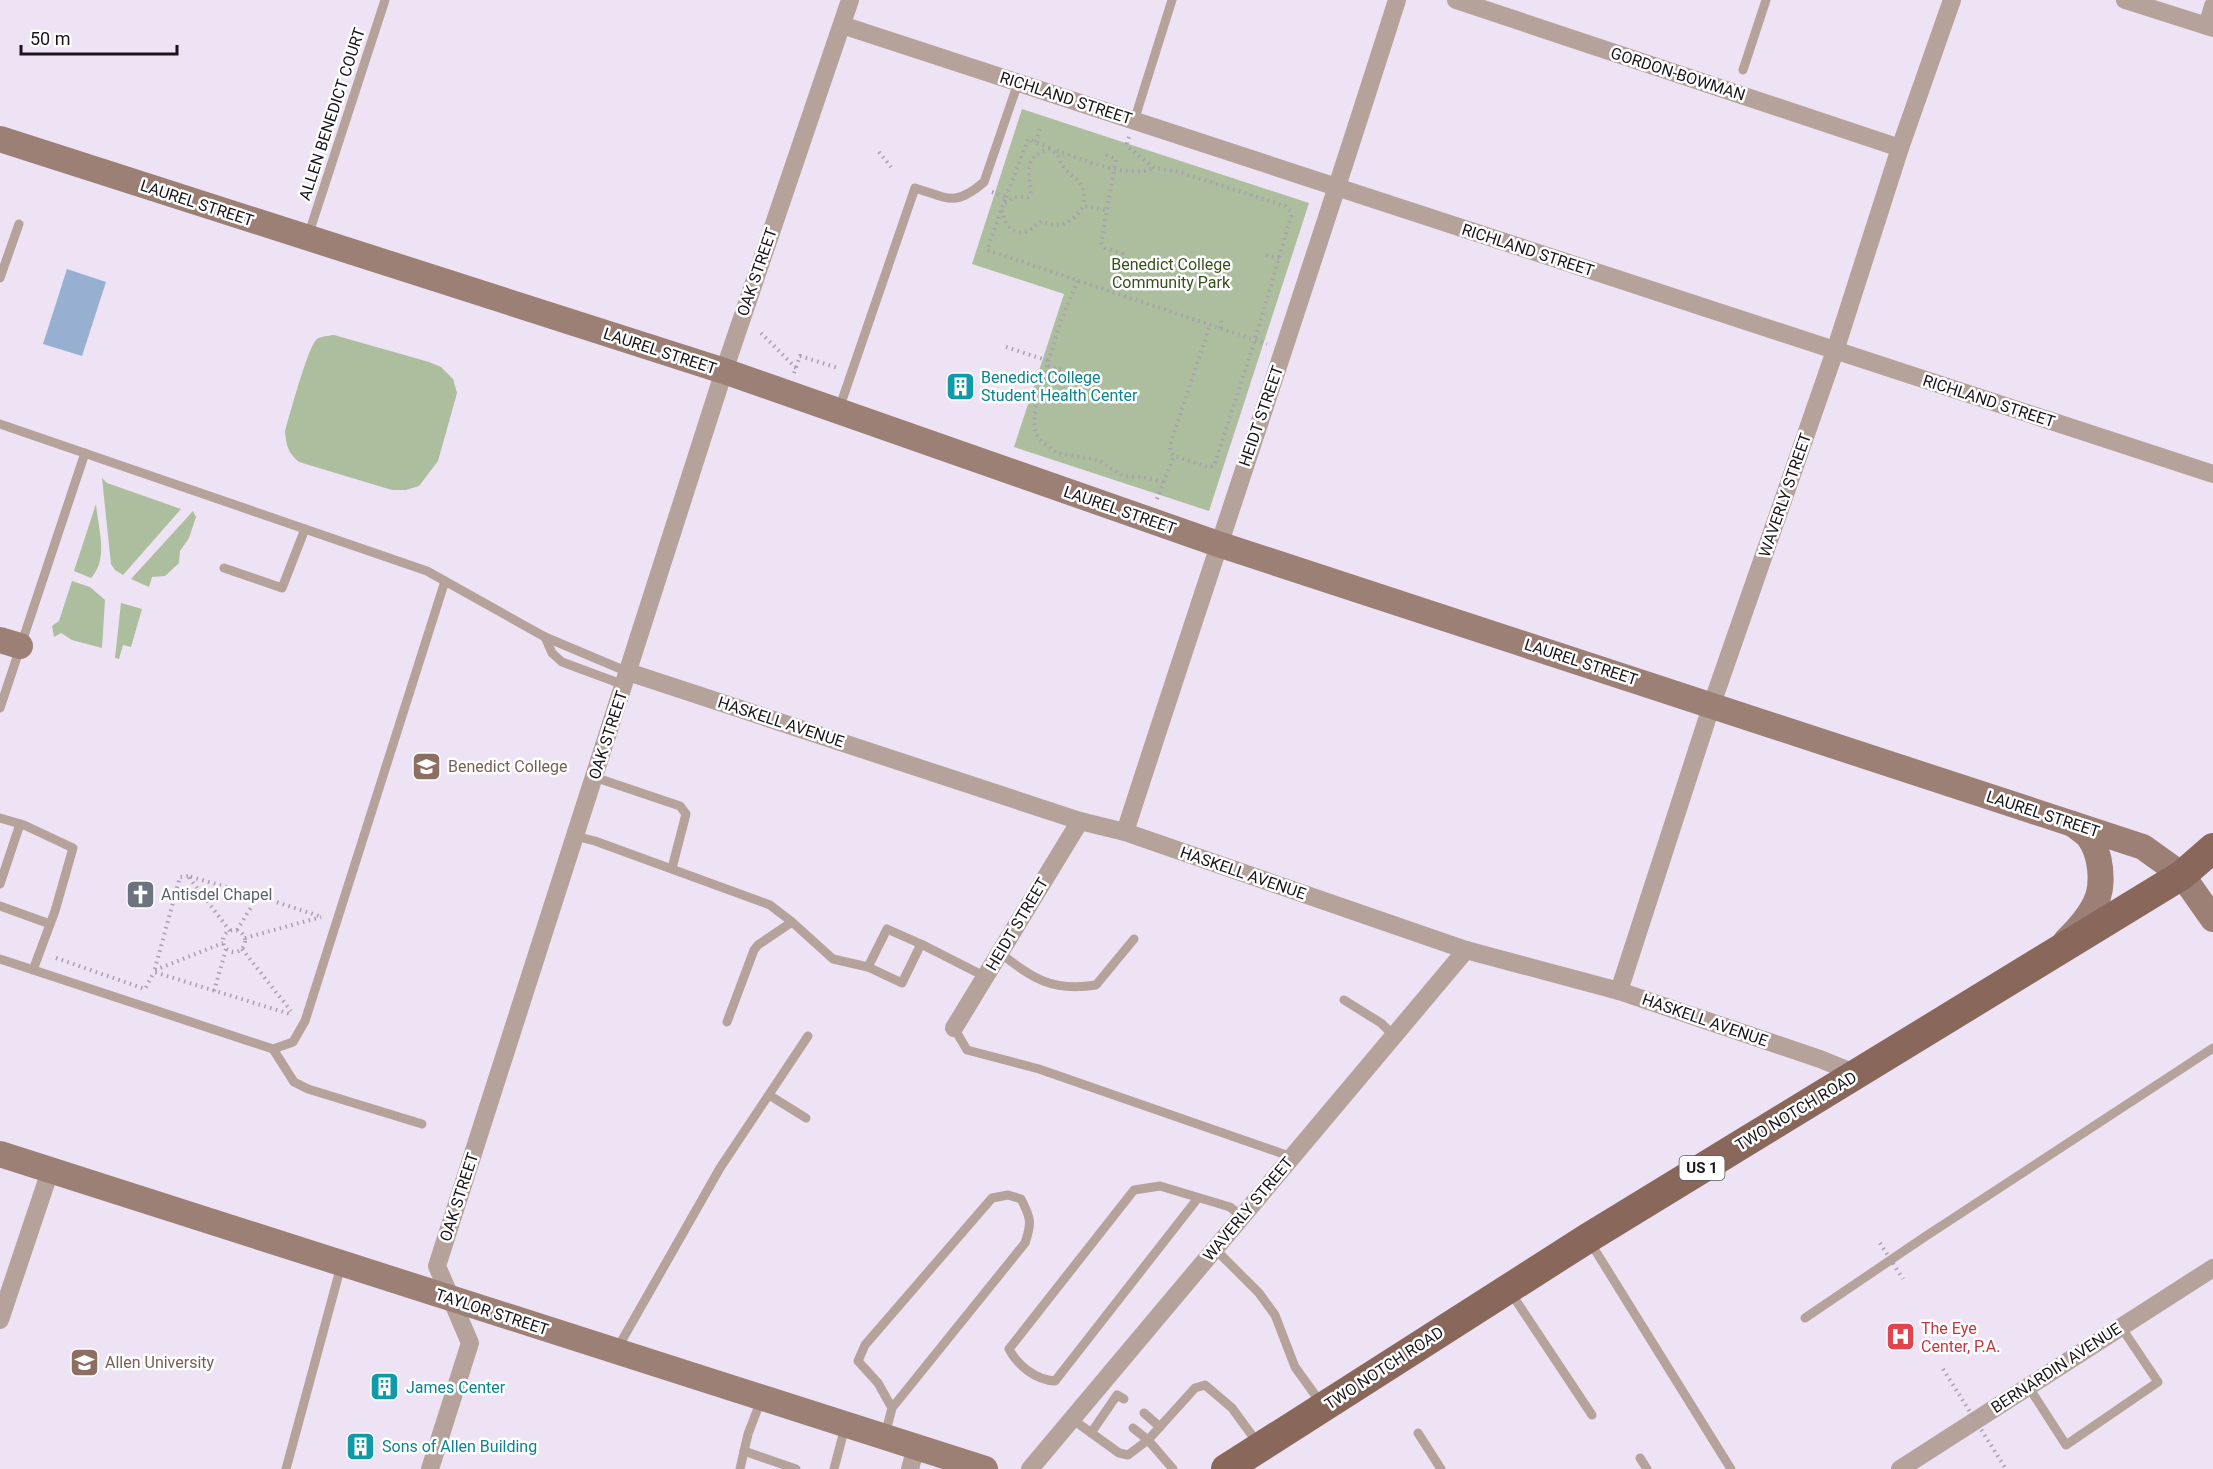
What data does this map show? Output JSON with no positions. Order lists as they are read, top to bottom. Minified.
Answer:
{"streets":{"main road":["TWO NOTCH ROAD","US 1"],"street":["GORDON-BOWMAN","RICHLAND STREET","LAUREL STREET","OAK STREET","HEIDT STREET","WAVERLY STREET","HASKELL AVENUE","TAYLOR STREET","BERNARDIN AVENUE"],"lane":["ALLEN BENEDICT COURT"]},"crossings":[["GORDON-BOWMAN","WAVERLY STREET"],["RICHLAND STREET","OAK STREET"],["RICHLAND STREET","HEIDT STREET"],["RICHLAND STREET","WAVERLY STREET"],["ALLEN BENEDICT COURT","LAUREL STREET"],["LAUREL STREET","OAK STREET"],["LAUREL STREET","HEIDT STREET"],["LAUREL STREET","WAVERLY STREET"],["LAUREL STREET","TWO NOTCH ROAD"],["OAK STREET","HASKELL AVENUE"],["OAK STREET","TAYLOR STREET"],["HEIDT STREET","HASKELL AVENUE"],["WAVERLY STREET","HASKELL AVENUE"],["HASKELL AVENUE","TWO NOTCH ROAD"]],"parks":["Benedict College Community Park"],"places":{"building":["Benedict College Student Health Center","James Center","Sons of Allen Building"],"school or university":["Benedict College","Allen University"],"church":["Antisdel Chapel"],"hospital":["The Eye Center, P.A."]},"scale_bar":"50 m"}
